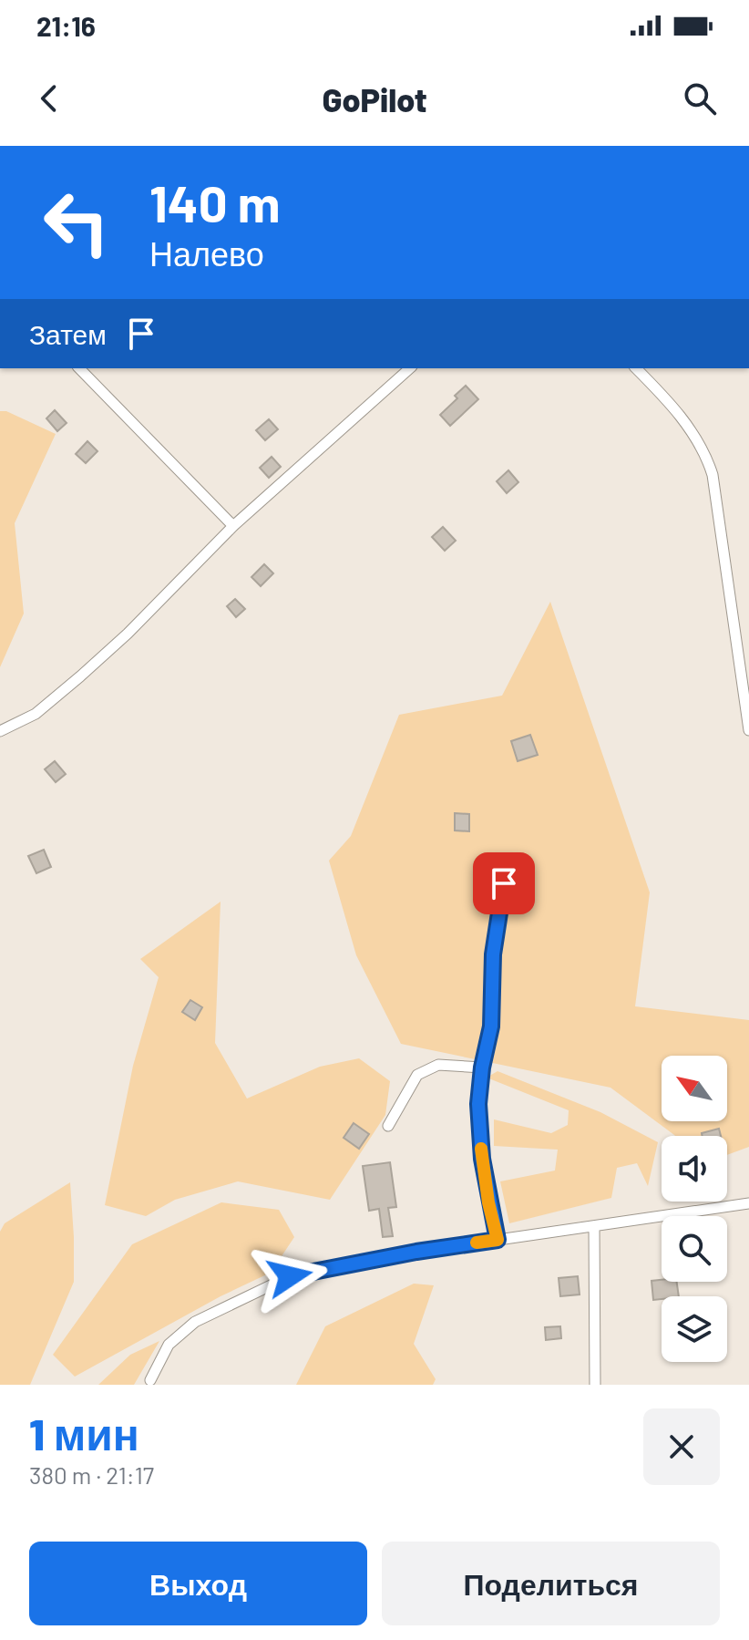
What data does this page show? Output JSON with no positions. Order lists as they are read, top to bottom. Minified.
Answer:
{"north":"top left","page":{"status":"21:16","header":"GoPilot","turn":["140 m","Налево"],"then":"Затем","heading":["1 мин","380 m · 21:17"],"buttons":["Выход","Поделиться"]}}
